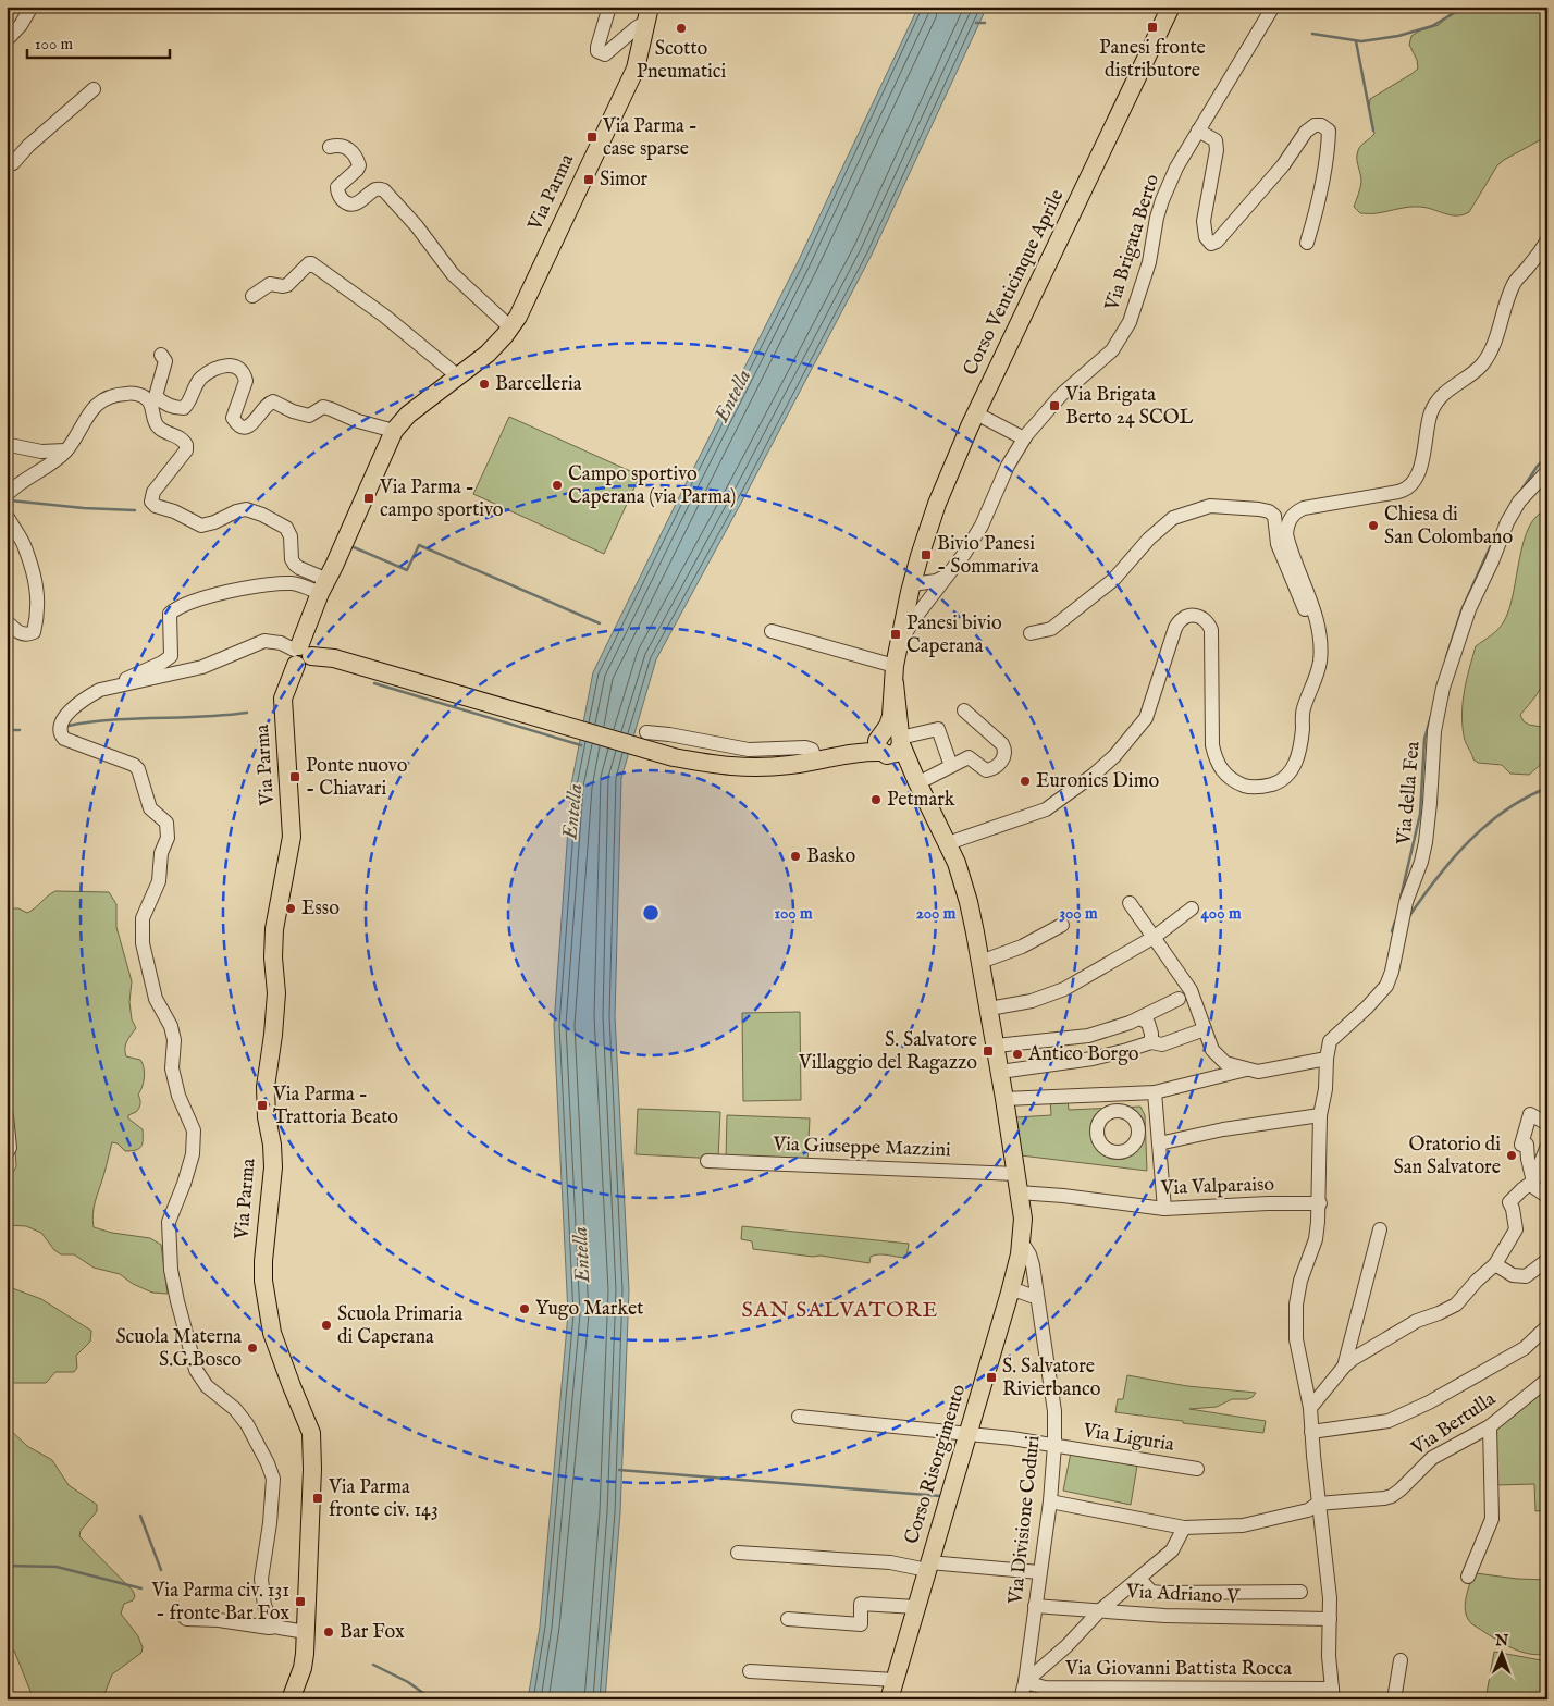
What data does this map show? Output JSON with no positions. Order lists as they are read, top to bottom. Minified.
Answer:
{"streets":{"main road":["Via Parma","Corso Venticinque Aprile","Corso Risorgimento"],"street":["Via Brigata Berto","Via della Fea","Via Giuseppe Mazzini","Via Valparaiso","Via Bertulla","Via Liguria","Via Divisione Coduri","Via Adriano V","Via Giovanni Battista Rocca"]},"crossings":[["Via Brigata Berto","Corso Venticinque Aprile"],["Corso Venticinque Aprile","Corso Risorgimento"],["Via della Fea","Via Valparaiso"],["Via della Fea","Via Bertulla"],["Via della Fea","Via Adriano V"],["Via della Fea","Via Giovanni Battista Rocca"],["Via Giuseppe Mazzini","Corso Risorgimento"],["Via Valparaiso","Corso Risorgimento"],["Via Bertulla","Via Divisione Coduri"],["Via Liguria","Corso Risorgimento"],["Via Liguria","Via Divisione Coduri"],["Corso Risorgimento","Via Divisione Coduri"],["Via Divisione Coduri","Via Adriano V"],["Via Divisione Coduri","Via Giovanni Battista Rocca"]],"districts":["SAN SALVATORE"],"water":["Entella"],"places":{"transit":["Panesi fronte distributore","Via Parma - case sparse","Simor","Via Brigata Berto 24 SCOL","Via Parma - campo sportivo","Bivio Panesi - Sommariva","Panesi bivio Caperana","Ponte nuovo - Chiavari","S. Salvatore Villaggio del Ragazzo","Via Parma - Trattoria Beato","S. Salvatore Rivierbanco","Via Parma fronte civ. 143","Via Parma civ. 131 - fronte Bar Fox"],"other":["Scotto Pneumatici","Barcelleria","Campo sportivo Caperana (via Parma)","Chiesa di San Colombano","Euronics Dimo","Petmark","Basko","Esso","Antico Borgo","Oratorio di San Salvatore","Yugo Market","Scuola Primaria di Caperana","Scuola Materna S.G.Bosco","Bar Fox"]},"scale_bar":"100 m","north":"top","rings":["100 m","200 m","300 m","400 m"]}
